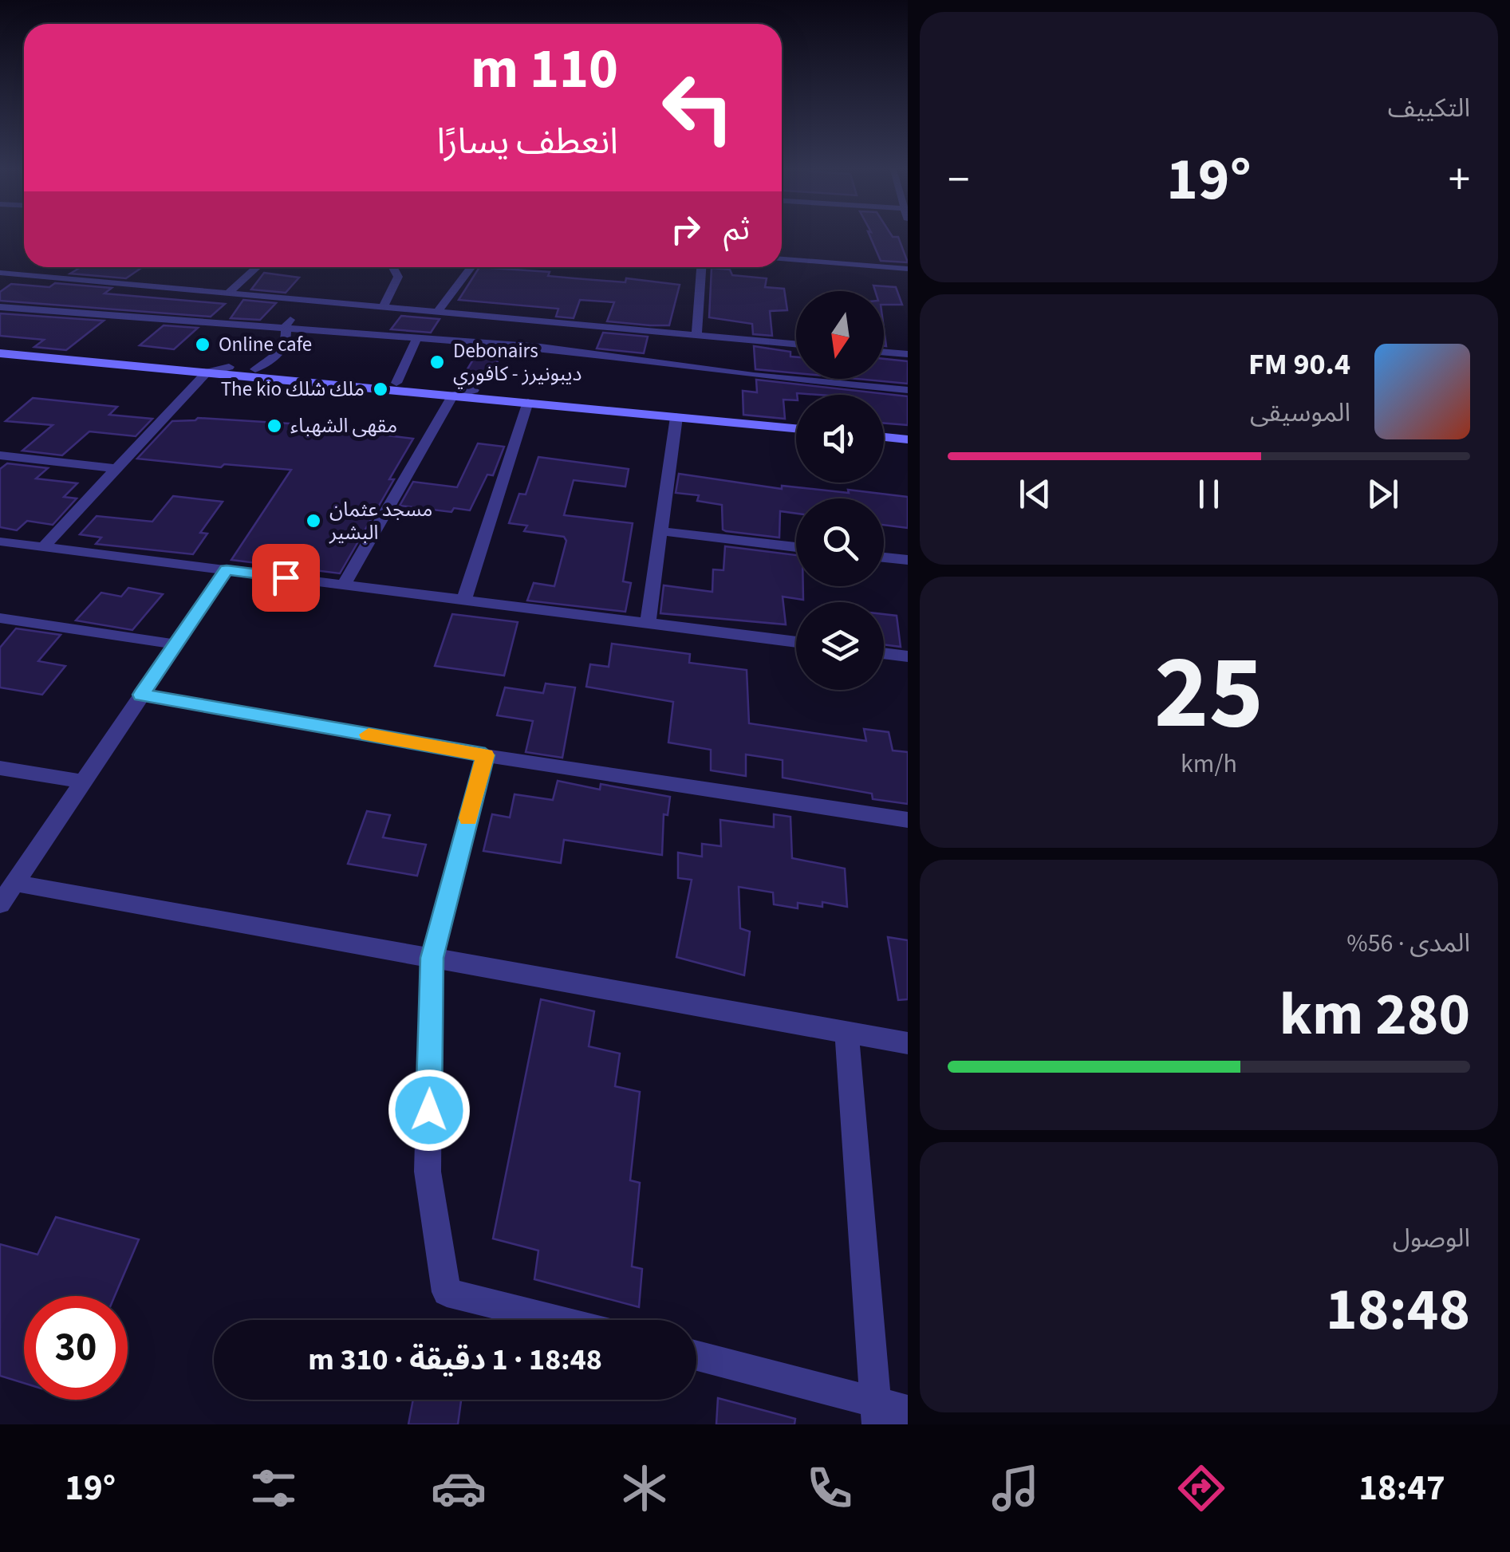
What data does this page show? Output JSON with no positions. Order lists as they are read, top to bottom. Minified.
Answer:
{"places":["Online cafe","Debonairs ديبونيرز - كافوري","The kio ملك شلك","مقهى الشهباء","مسجد عثمان البشير"],"north":"bottom","page":{"tile":["التكييف",["25","km/h"],["المدى · 56%","280 km"],["الوصول","18:48"]],"turn":["110 m","انعطف يسارًا"],"heat":["−","19°","+"],"then":"ثم","song":["90.4 FM","الموسيقى"],"limit":"30","trip":"18:48 · 1 دقيقة · 310 m","tabs":["18:47","19°"]}}
